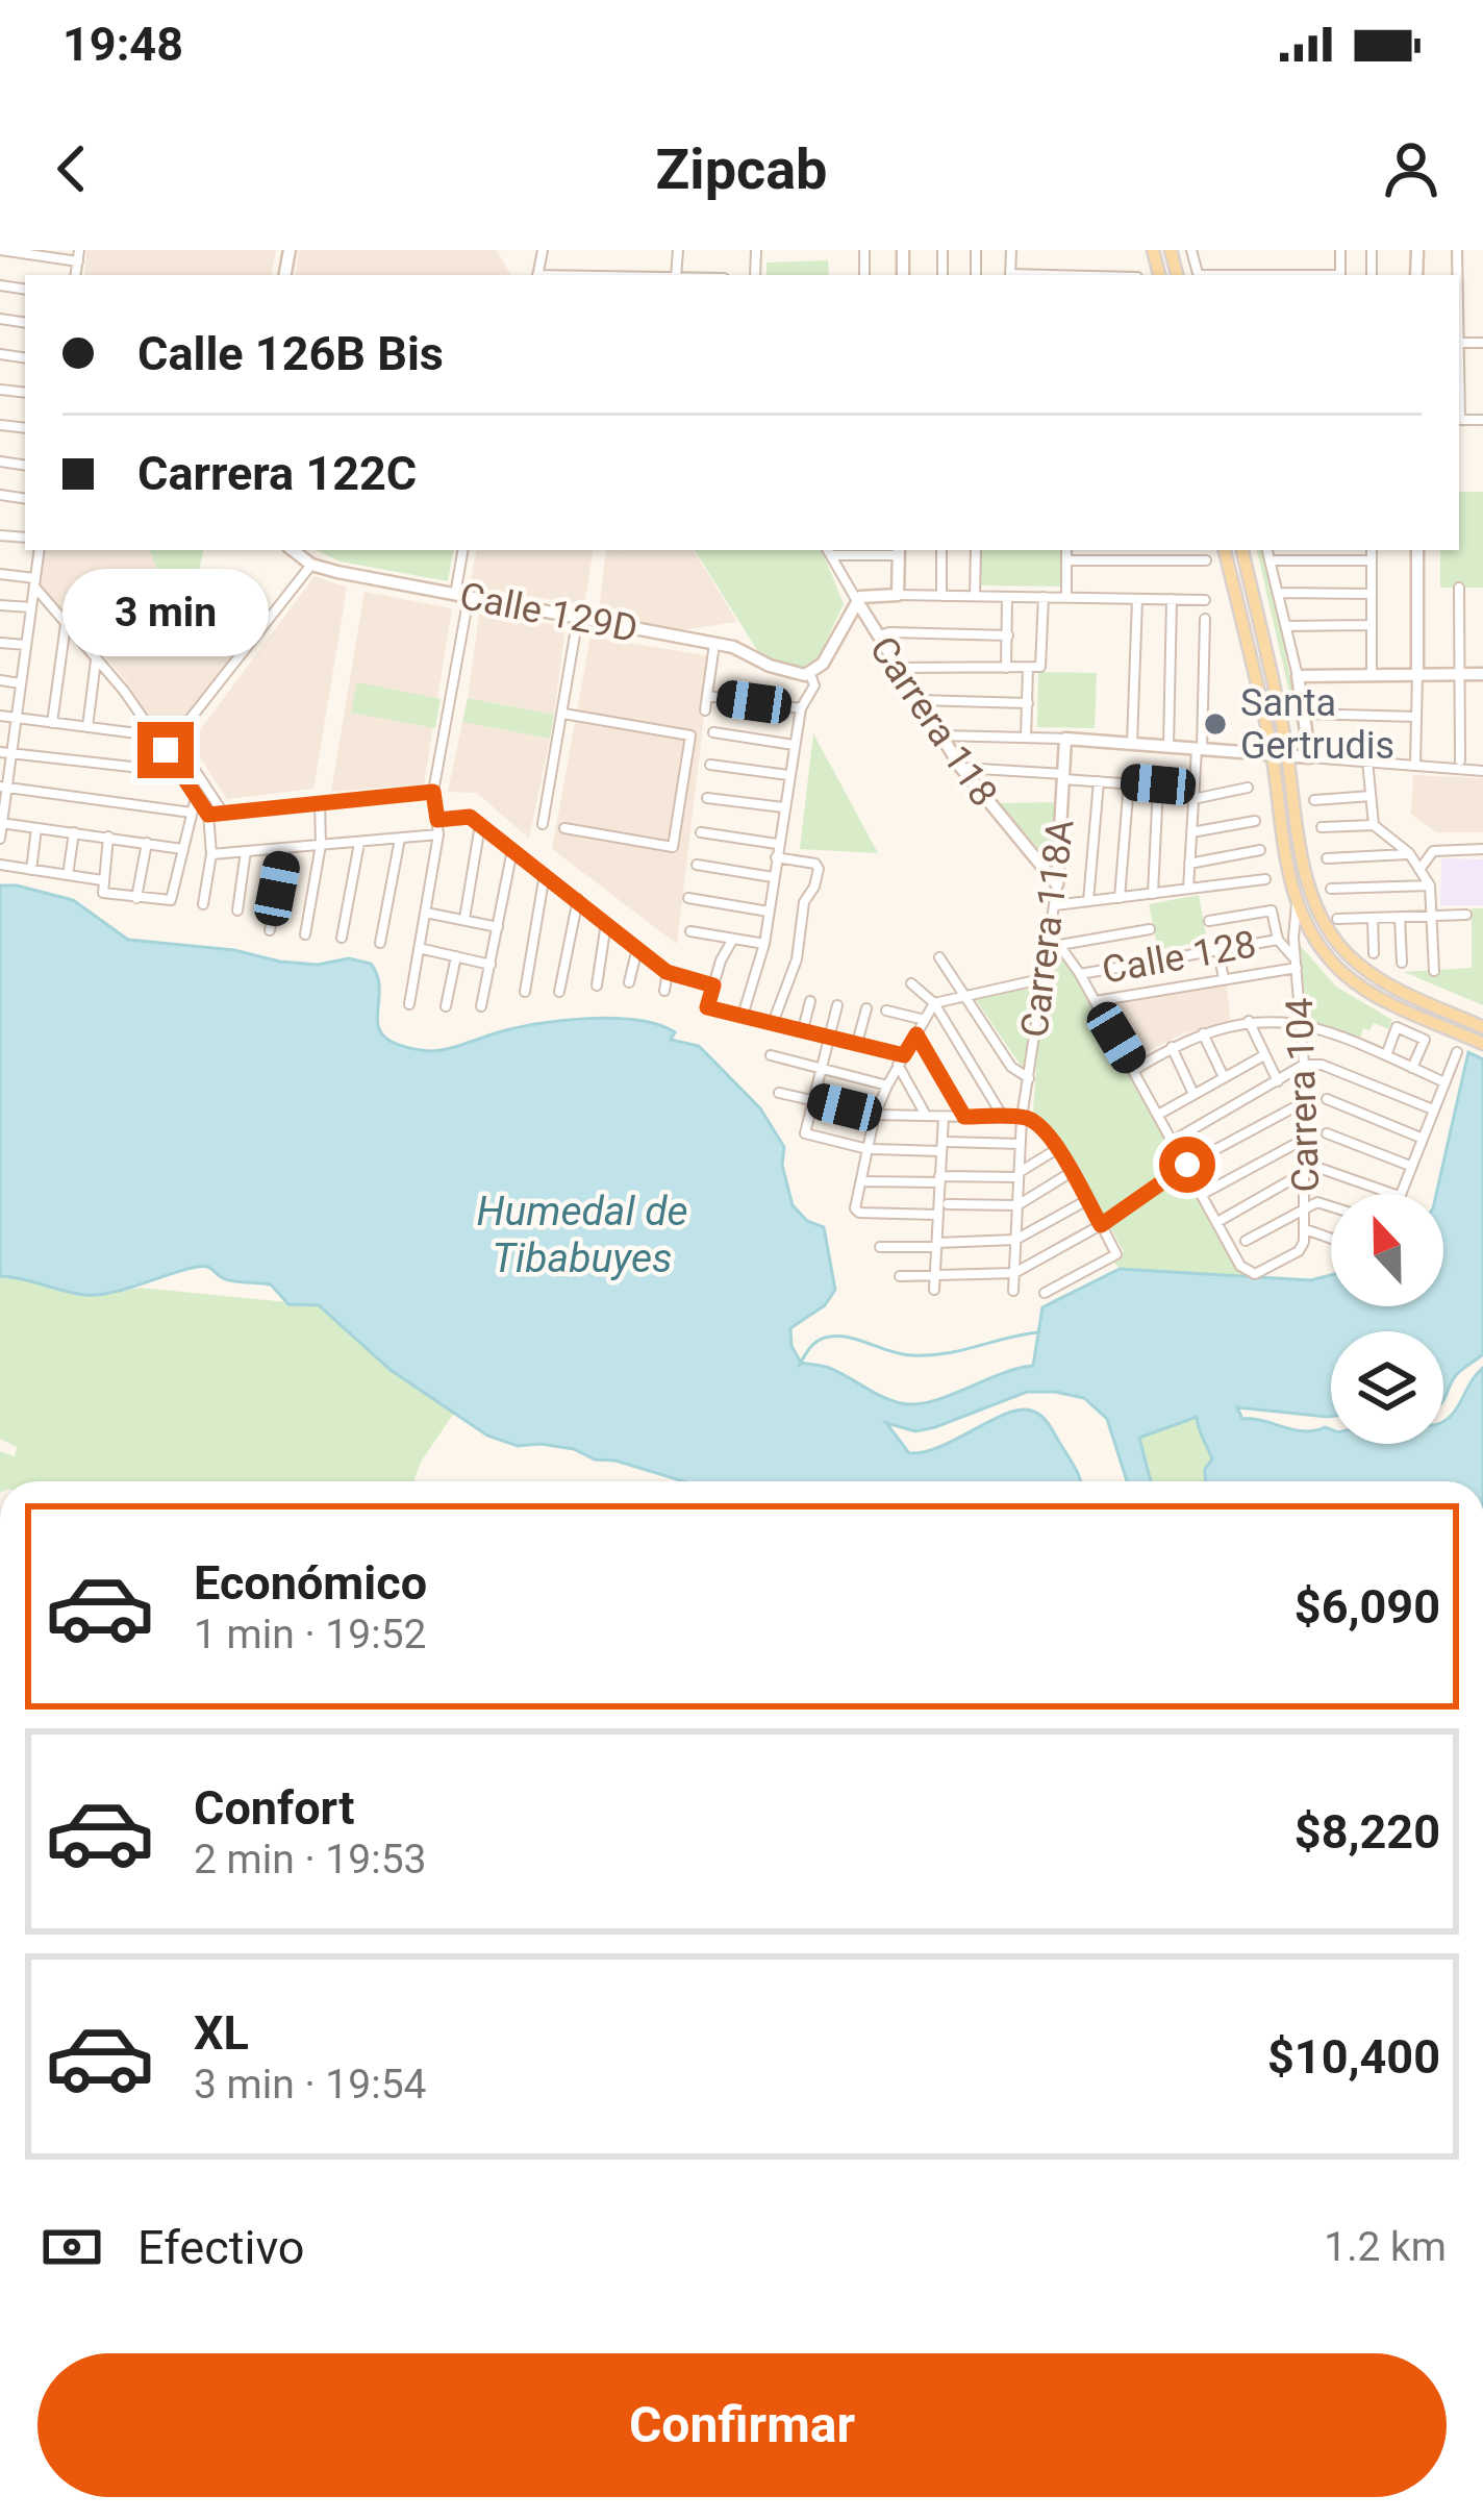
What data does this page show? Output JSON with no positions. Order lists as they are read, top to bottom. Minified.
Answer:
{"streets":{"street":["Calle 129D","Carrera 118","Carrera 118A","Calle 128","Carrera 104"]},"crossings":[["Carrera 118","Carrera 118A"],["Calle 128","Carrera 104"]],"water":["Humedal de Tibabuyes"],"places":["Santa Gertrudis"],"north":"top","page":{"status":"19:48","header":"Zipcab","banner":["Calle 126B Bis","Carrera 122C"],"bubble":"3 min","list":[{"name":"Económico","note":"1 min · 19:52","value":"$6,090"},{"name":"Confort","note":"2 min · 19:53","value":"$8,220"},{"name":"XL","note":"3 min · 19:54","value":"$10,400"}],"pay":["Efectivo","1.2 km"],"buttons":"Confirmar"}}
